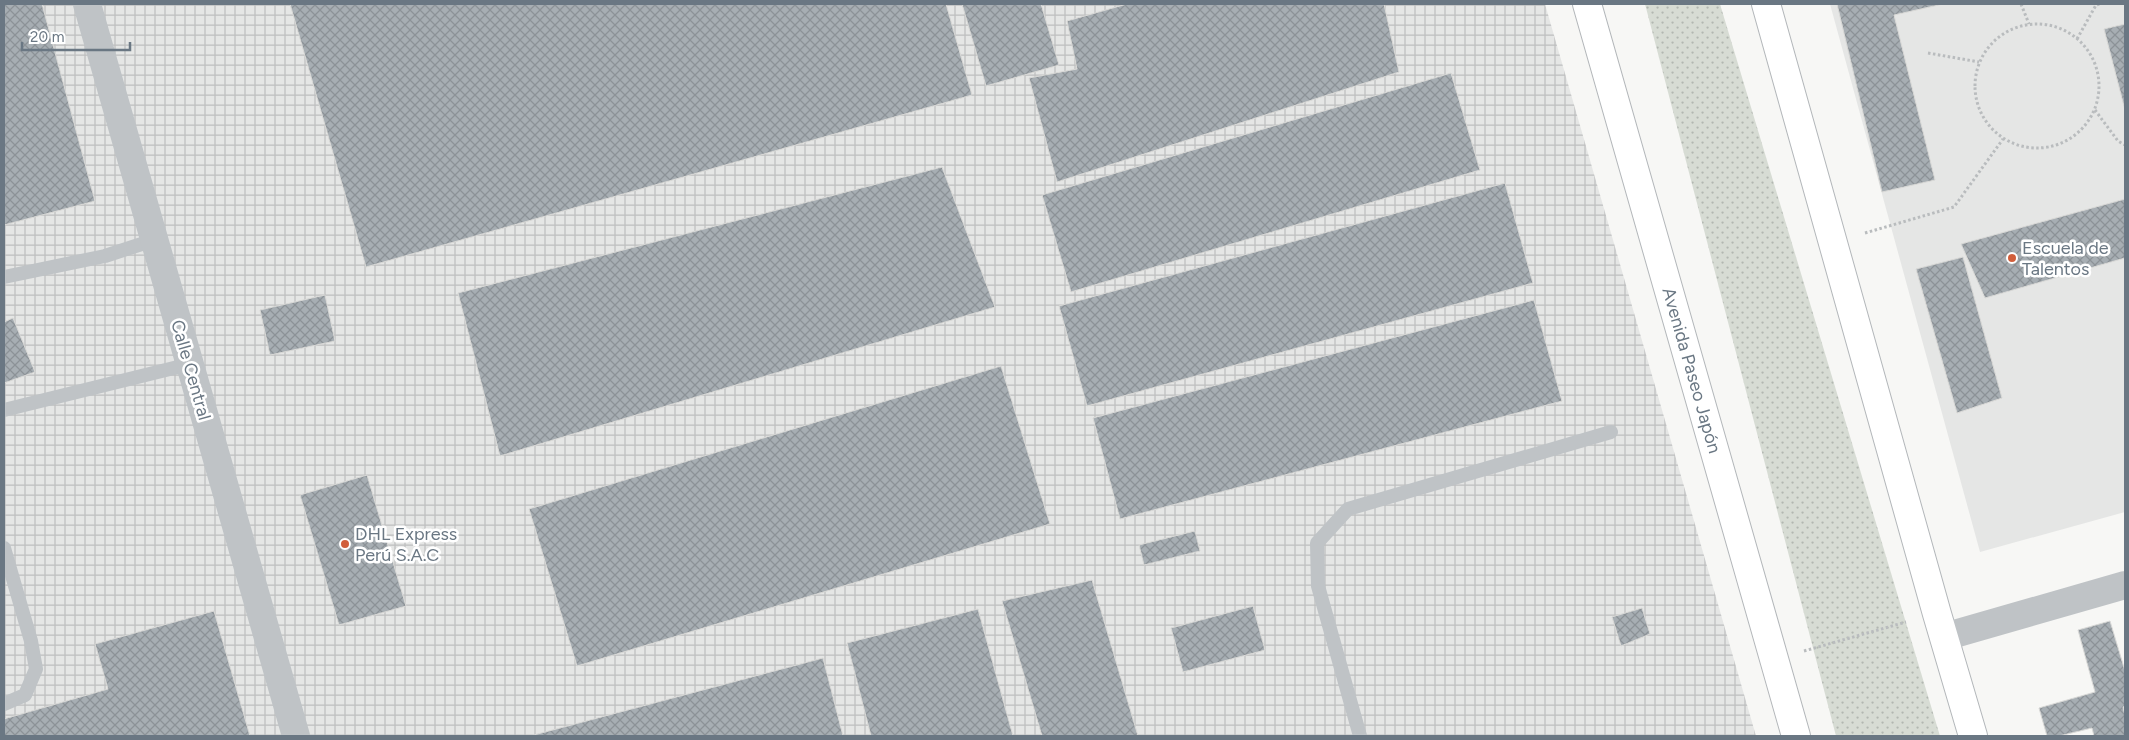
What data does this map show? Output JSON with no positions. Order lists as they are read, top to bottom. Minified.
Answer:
{"streets":{"main road":["Avenida Paseo Japón"],"street":["Calle Central"]},"places":["Escuela de Talentos","DHL Express Perú S.A.C"],"scale_bar":"20 m"}
